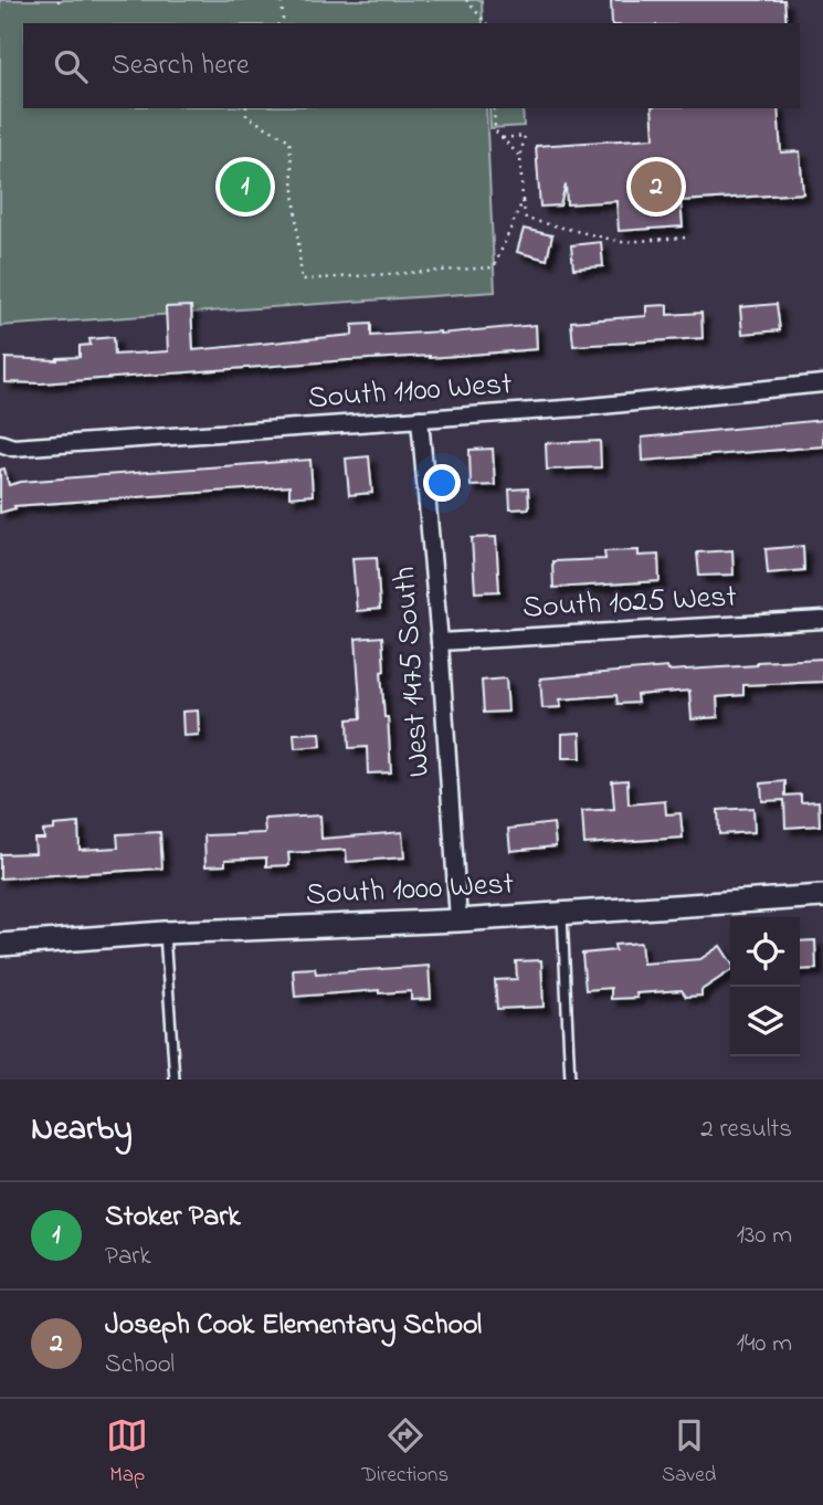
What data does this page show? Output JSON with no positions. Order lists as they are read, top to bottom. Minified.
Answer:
{"streets":{"main road":["South 1000 West"],"street":["South 1100 West","South 1025 West","West 1475 South"]},"crossings":[["South 1100 West","West 1475 South"],["South 1025 West","West 1475 South"],["West 1475 South","South 1000 West"]],"page":{"search":"Search here","pins":["1","2"],"heading":["Nearby","2 results"],"list":[{"mark":"1","name":"Stoker Park","note":"Park","value":"130 m"},{"mark":"2","name":"Joseph Cook Elementary School","note":"School","value":"140 m"}],"nav":["Map","Directions","Saved"]}}
